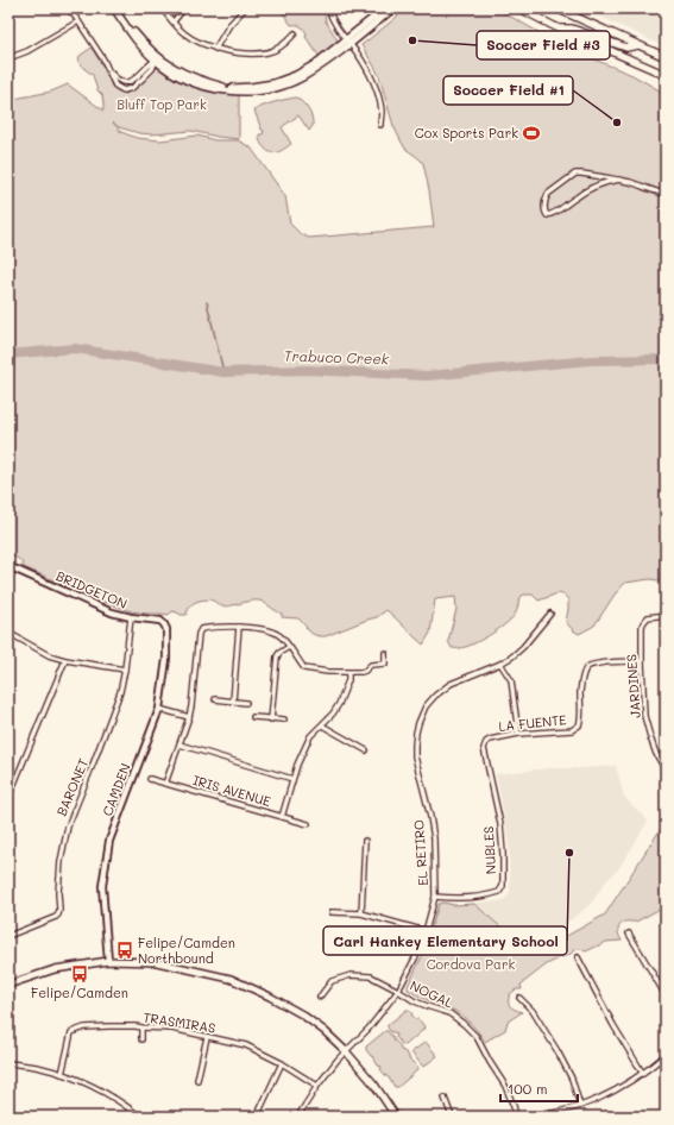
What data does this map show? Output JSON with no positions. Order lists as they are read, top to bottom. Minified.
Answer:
{"streets":{"street":["BRIDGETON","JARDINES","LA FUENTE","BARONET","CAMDEN","IRIS AVENUE","NUBLES","EL RETIRO","NOGAL","TRASMIRAS"]},"crossings":[["BRIDGETON","BARONET"],["BRIDGETON","CAMDEN"],["JARDINES","LA FUENTE"],["LA FUENTE","NUBLES"],["NUBLES","EL RETIRO"],["EL RETIRO","NOGAL"],["EL RETIRO","TRASMIRAS"]],"water":["Trabuco Creek"],"parks":["Bluff Top Park","Cordova Park"],"places":{"other":["Soccer Field #3","Soccer Field #1","Carl Hankey Elementary School"],"sports":["Cox Sports Park"],"bus stop":["Felipe/Camden Northbound","Felipe/Camden"]},"scale_bar":"100 m"}
